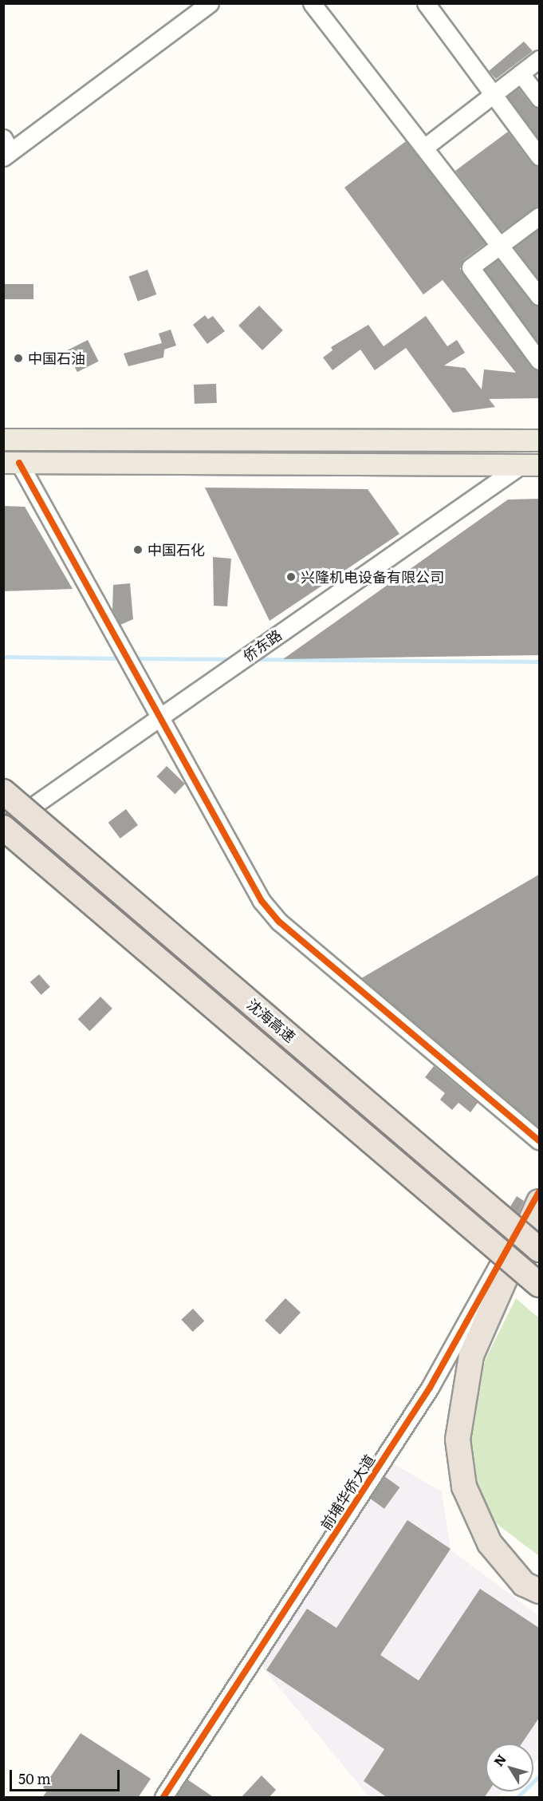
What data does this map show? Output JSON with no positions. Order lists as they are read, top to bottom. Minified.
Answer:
{"streets":{"highway":["沈海高速"],"street":["侨东路","前埔华侨大道"]},"crossings":[["侨东路","沈海高速"]],"places":["中国石油","中国石化","兴隆机电设备有限公司"],"scale_bar":"50 m","north":"top left"}
